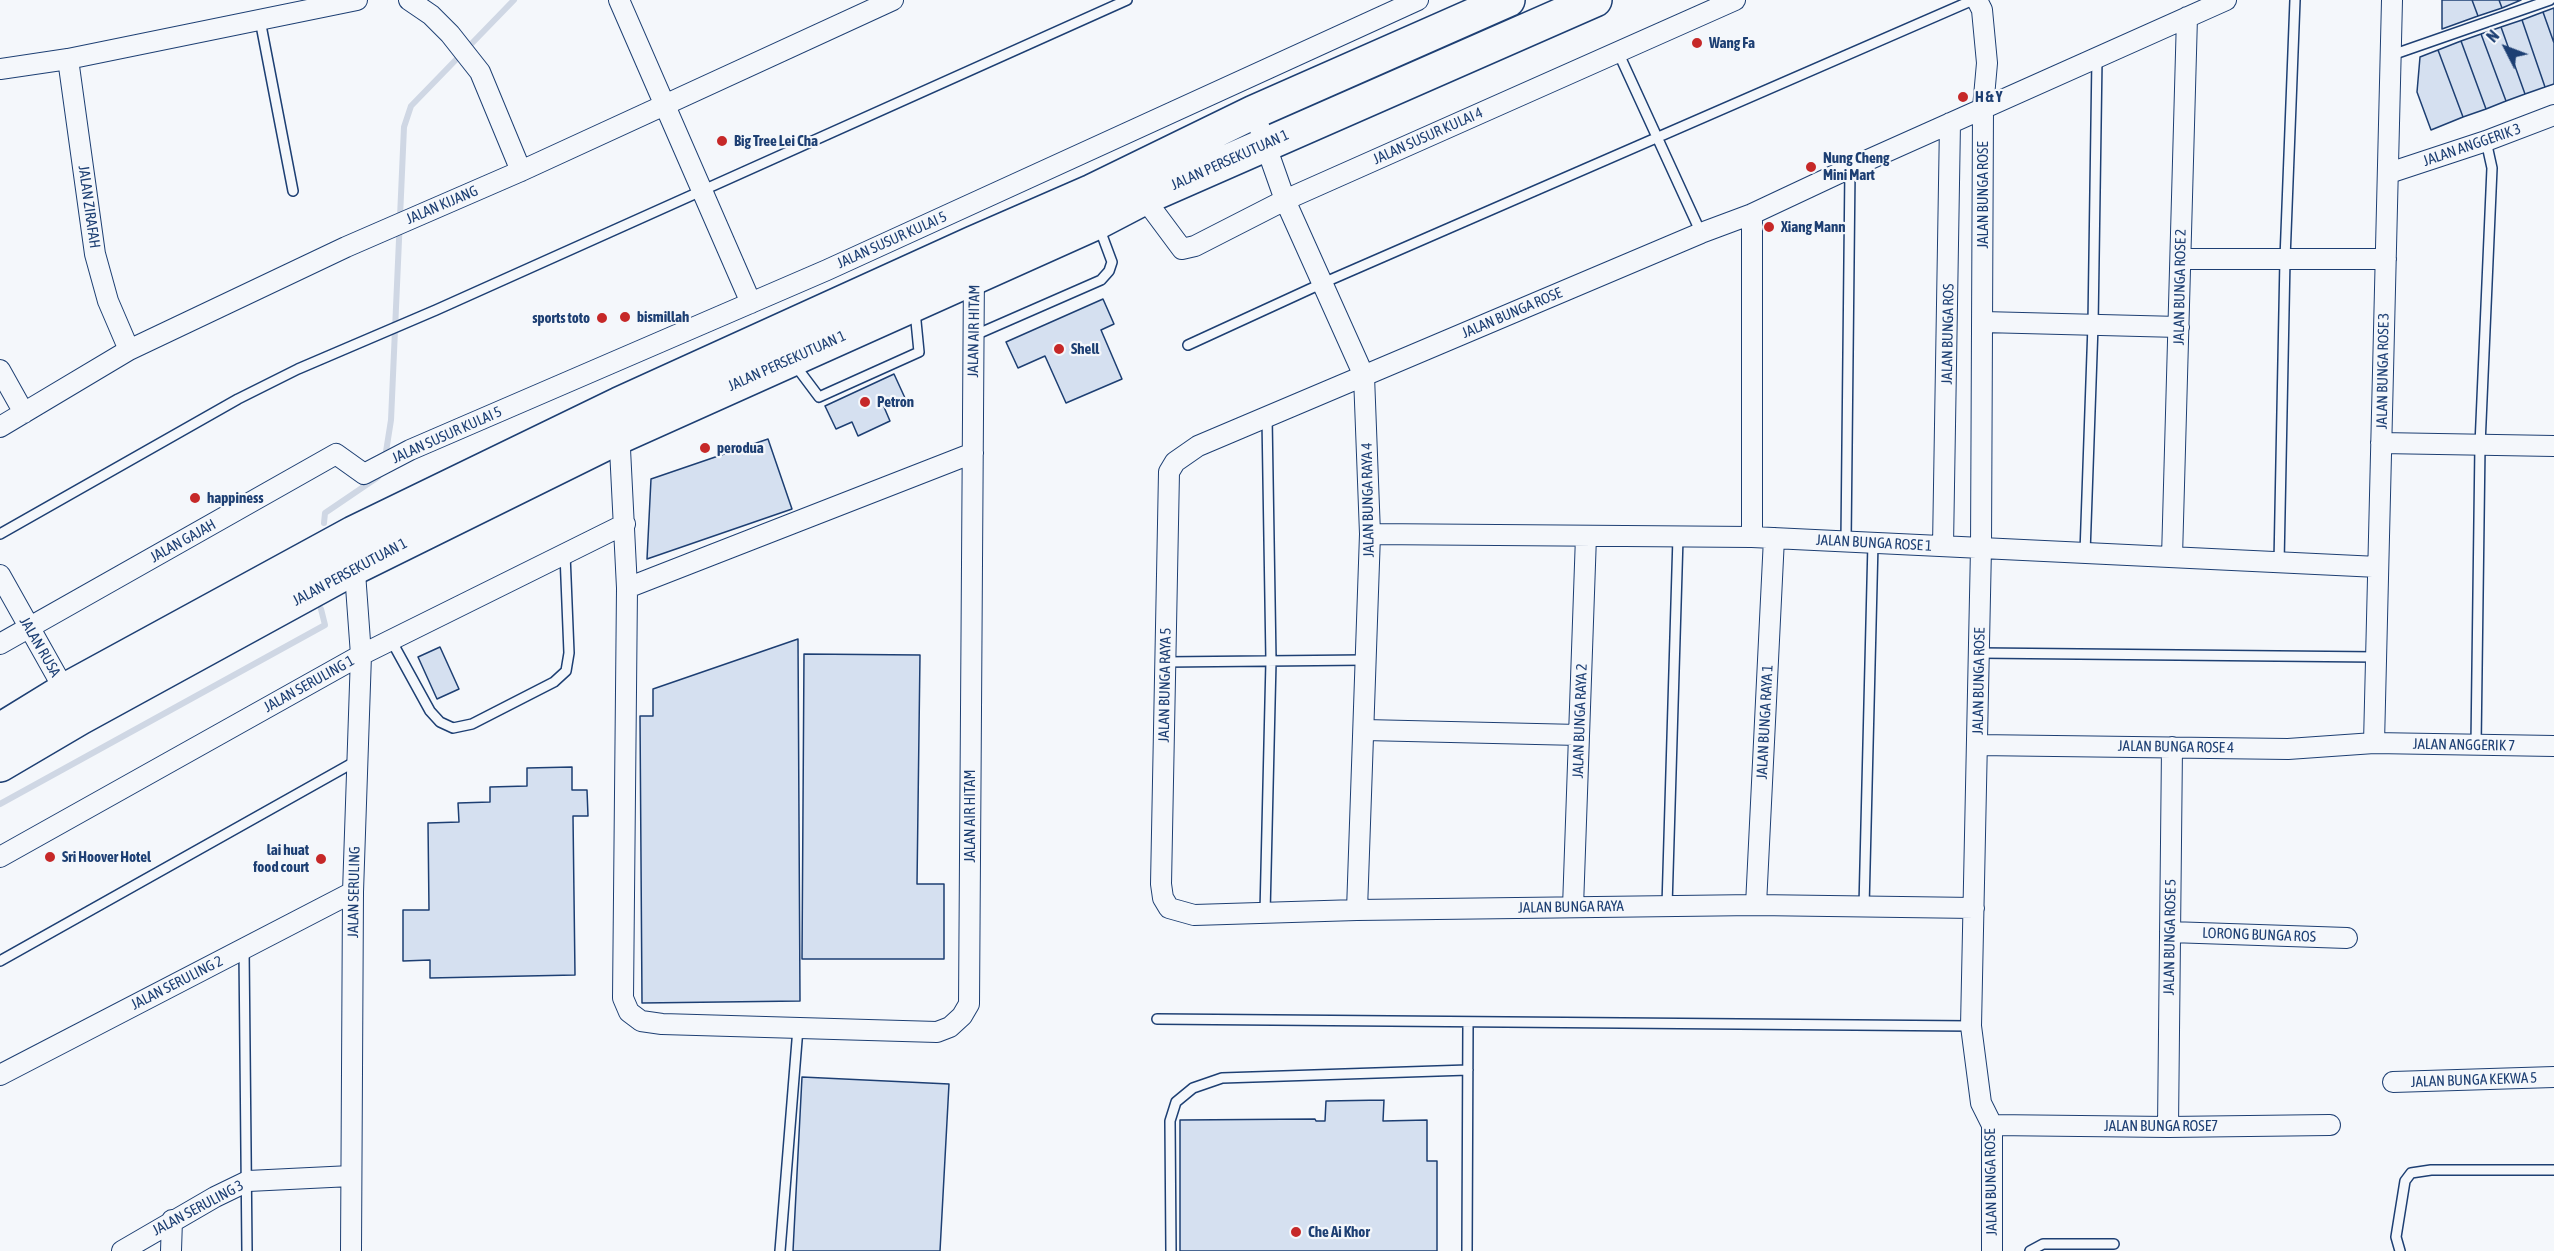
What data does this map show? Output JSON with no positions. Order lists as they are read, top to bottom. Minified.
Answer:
{"streets":{"highway":["JALAN PERSEKUTUAN 1"],"street":["JALAN SUSUR KULAI 4","JALAN ANGGERIK 3","JALAN BUNGA ROSE","JALAN KIJANG","JALAN ZIRAFAH","JALAN SUSUR KULAI 5","JALAN BUNGA ROSE 2","JALAN AIR HITAM","JALAN BUNGA ROS","JALAN BUNGA ROSE 3","JALAN BUNGA RAYA 4","JALAN GAJAH","JALAN BUNGA ROSE 1","JALAN RUSA","JALAN SERULING 1","JALAN BUNGA RAYA 5","JALAN BUNGA RAYA 2","JALAN BUNGA RAYA 1","JALAN ANGGERIK 7","JALAN BUNGA ROSE 4","JALAN SERULING","JALAN BUNGA RAYA","LORONG BUNGA ROS","JALAN BUNGA ROSE 5","JALAN SERULING 2","JALAN BUNGA KEKWA 5","JALAN BUNGA ROSE7","JALAN SERULING 3"]},"crossings":[["JALAN SUSUR KULAI 4","JALAN PERSEKUTUAN 1"],["JALAN SUSUR KULAI 4","JALAN BUNGA RAYA 4"],["JALAN ANGGERIK 3","JALAN BUNGA ROSE 3"],["JALAN PERSEKUTUAN 1","JALAN AIR HITAM"],["JALAN PERSEKUTUAN 1","JALAN BUNGA RAYA 4"],["JALAN PERSEKUTUAN 1","JALAN RUSA"],["JALAN PERSEKUTUAN 1","JALAN SERULING"],["JALAN BUNGA ROSE","JALAN BUNGA ROSE 2"],["JALAN BUNGA ROSE","JALAN BUNGA ROS"],["JALAN BUNGA ROSE","JALAN BUNGA RAYA 4"],["JALAN BUNGA ROSE","JALAN BUNGA ROSE 1"],["JALAN BUNGA ROSE","JALAN BUNGA RAYA 5"],["JALAN BUNGA ROSE","JALAN BUNGA ROSE 4"],["JALAN BUNGA ROSE","JALAN BUNGA RAYA"],["JALAN BUNGA ROSE","JALAN BUNGA ROSE7"],["JALAN KIJANG","JALAN ZIRAFAH"],["JALAN SUSUR KULAI 5","JALAN GAJAH"],["JALAN BUNGA ROSE 2","JALAN BUNGA ROSE 1"],["JALAN AIR HITAM","JALAN SERULING 1"],["JALAN BUNGA ROS","JALAN BUNGA ROSE 1"],["JALAN BUNGA ROSE 3","JALAN BUNGA ROSE 1"],["JALAN BUNGA ROSE 3","JALAN ANGGERIK 7"],["JALAN BUNGA ROSE 3","JALAN BUNGA ROSE 4"],["JALAN BUNGA RAYA 4","JALAN BUNGA ROSE 1"],["JALAN BUNGA RAYA 4","JALAN BUNGA RAYA"],["JALAN GAJAH","JALAN RUSA"],["JALAN BUNGA ROSE 1","JALAN BUNGA RAYA 2"],["JALAN BUNGA ROSE 1","JALAN BUNGA RAYA 1"],["JALAN SERULING 1","JALAN SERULING"],["JALAN BUNGA RAYA 5","JALAN BUNGA RAYA"],["JALAN BUNGA RAYA 2","JALAN BUNGA RAYA"],["JALAN BUNGA RAYA 1","JALAN BUNGA RAYA"],["JALAN ANGGERIK 7","JALAN BUNGA ROSE 4"],["JALAN BUNGA ROSE 4","JALAN BUNGA ROSE 5"],["JALAN SERULING","JALAN SERULING 2"],["JALAN SERULING","JALAN SERULING 3"],["LORONG BUNGA ROS","JALAN BUNGA ROSE 5"],["JALAN BUNGA ROSE 5","JALAN BUNGA ROSE7"]],"places":["Wang Fa","H & Y","Big Tree Lei Cha","Nung Cheng Mini Mart","Xiang Mann","bismillah","sports toto","Shell","Petron","perodua","happiness","Sri Hoover Hotel","lai huat food court","Che Ai Khor"],"north":"top left"}
